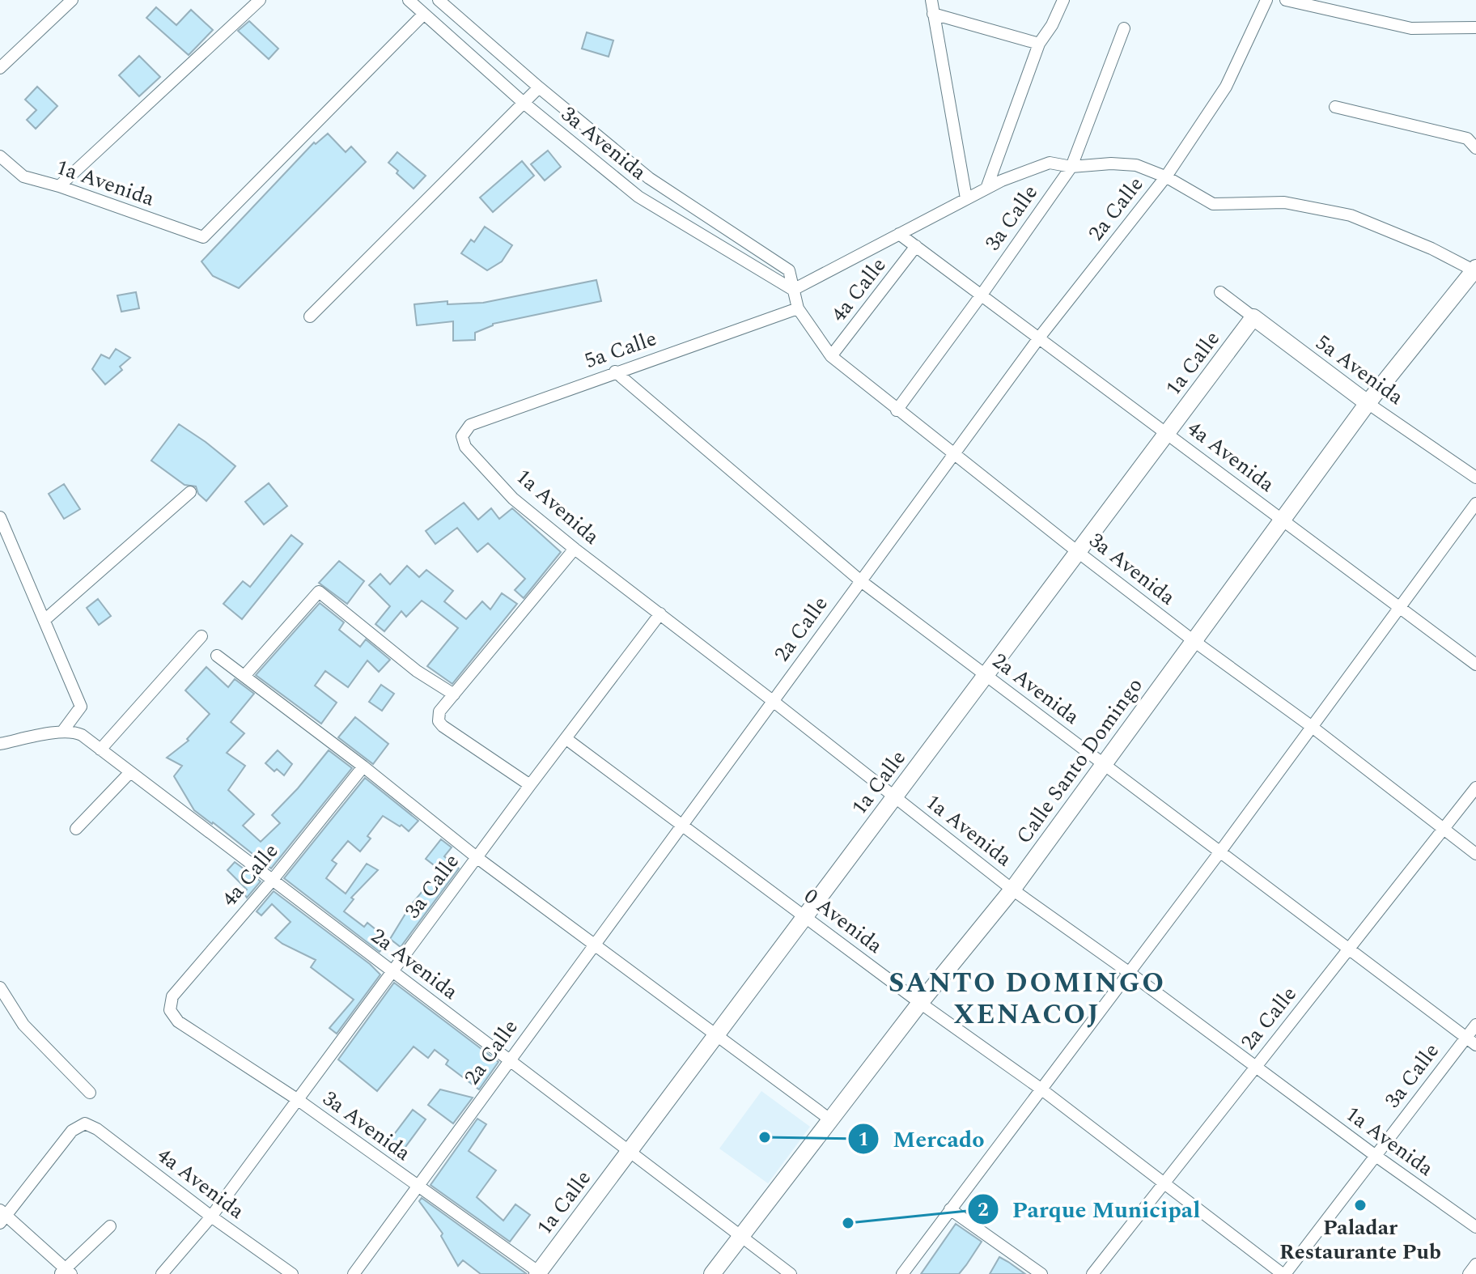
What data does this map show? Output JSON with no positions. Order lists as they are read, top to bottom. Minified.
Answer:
{"streets":{"main road":["1a Calle","5a Avenida","Calle Santo Domingo"],"street":["3a Avenida","1a Avenida","2a Calle","3a Calle","4a Calle","5a Calle","4a Avenida","2a Avenida","0 Avenida"]},"crossings":[["3a Avenida","1a Avenida"],["3a Avenida","2a Calle"],["3a Avenida","3a Calle"],["3a Avenida","4a Calle"],["3a Avenida","5a Calle"],["3a Avenida","1a Calle"],["3a Avenida","Calle Santo Domingo"],["1a Avenida","2a Calle"],["1a Avenida","3a Calle"],["1a Avenida","5a Calle"],["1a Avenida","1a Calle"],["1a Avenida","Calle Santo Domingo"],["2a Calle","4a Avenida"],["2a Calle","2a Avenida"],["2a Calle","0 Avenida"],["3a Calle","4a Avenida"],["3a Calle","2a Avenida"],["3a Calle","0 Avenida"],["4a Calle","4a Avenida"],["4a Calle","2a Avenida"],["5a Calle","2a Avenida"],["1a Calle","5a Avenida"],["1a Calle","4a Avenida"],["1a Calle","2a Avenida"],["1a Calle","0 Avenida"],["5a Avenida","Calle Santo Domingo"],["4a Avenida","Calle Santo Domingo"],["2a Avenida","Calle Santo Domingo"],["Calle Santo Domingo","0 Avenida"]],"districts":["SANTO DOMINGO XENACOJ"],"places":["Mercado","Paladar Restaurante Pub","Parque Municipal"]}
